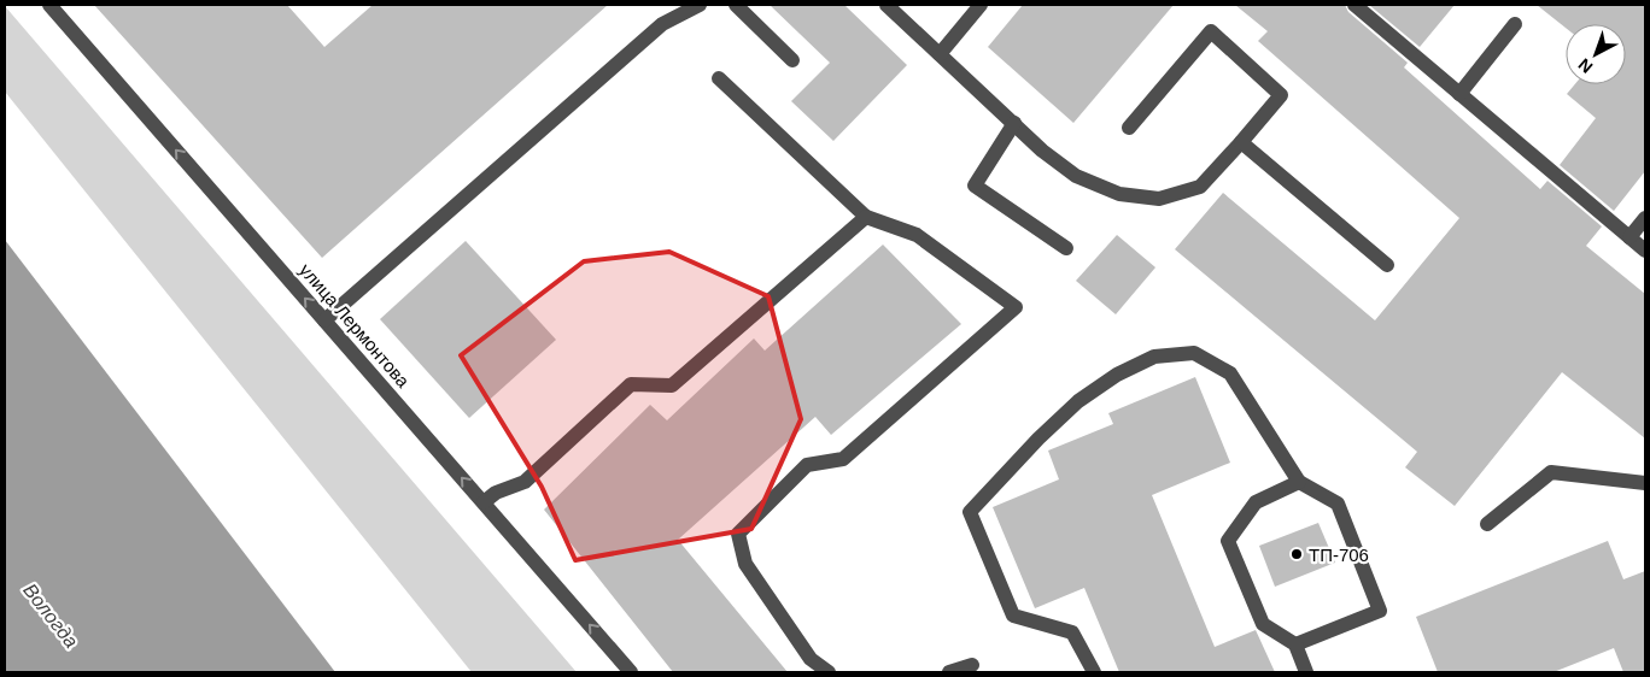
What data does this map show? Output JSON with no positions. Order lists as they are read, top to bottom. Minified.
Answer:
{"streets":{"street":["улица Лермонтова"]},"one_way":["улица Лермонтова"],"water":["Вологда"],"places":["ТП-706"],"north":"bottom left"}
